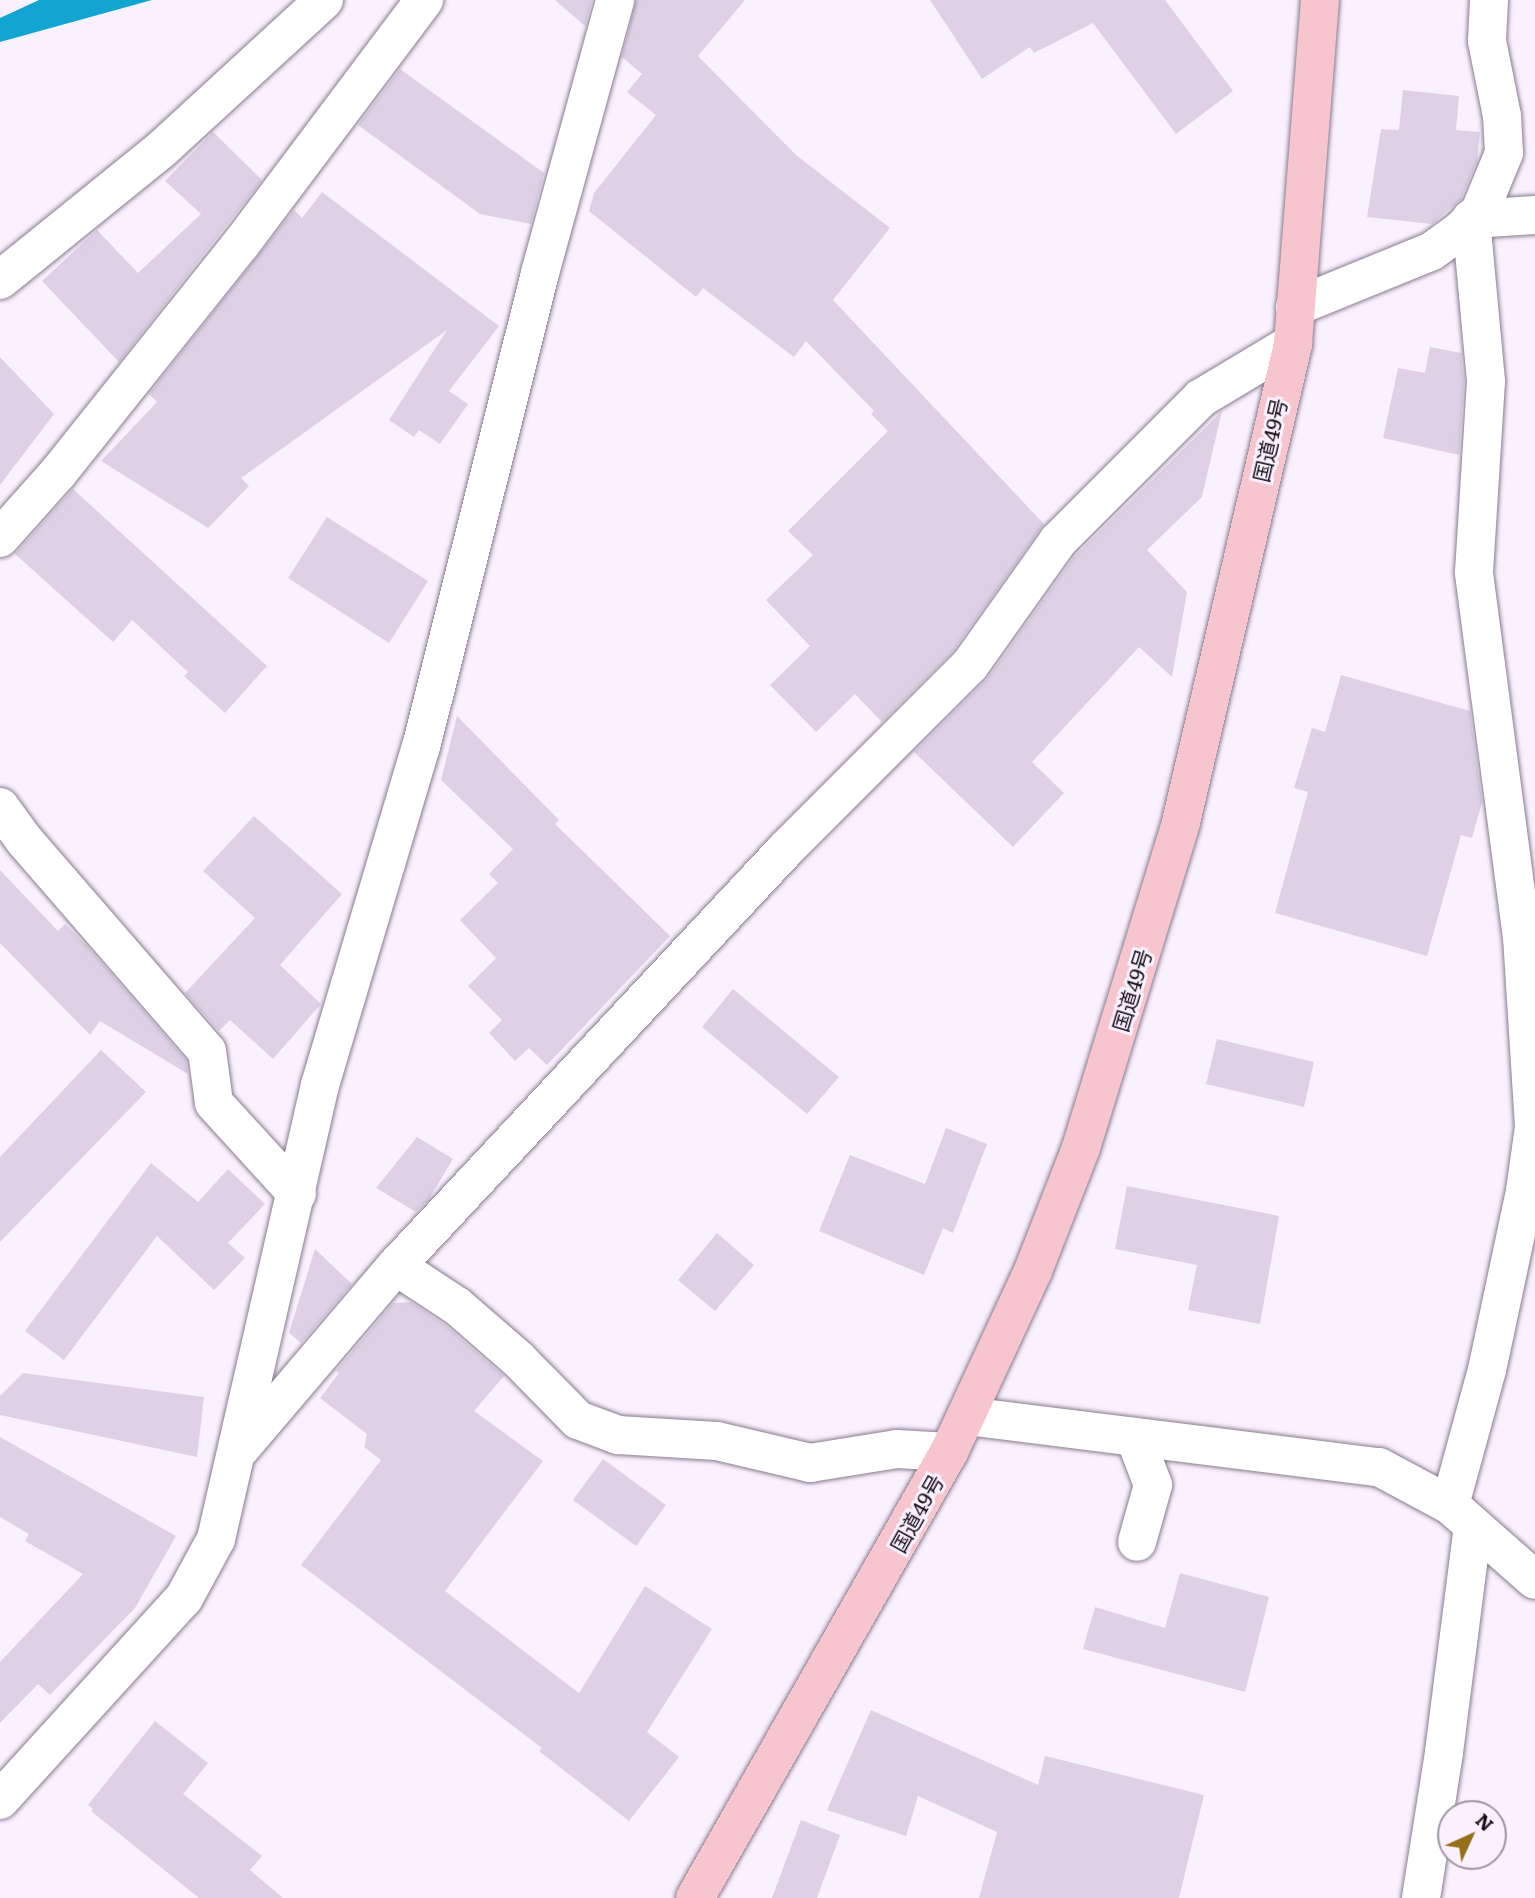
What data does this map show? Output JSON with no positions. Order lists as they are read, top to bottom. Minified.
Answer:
{"streets":{"highway":["国道49号"]},"north":"top right"}
